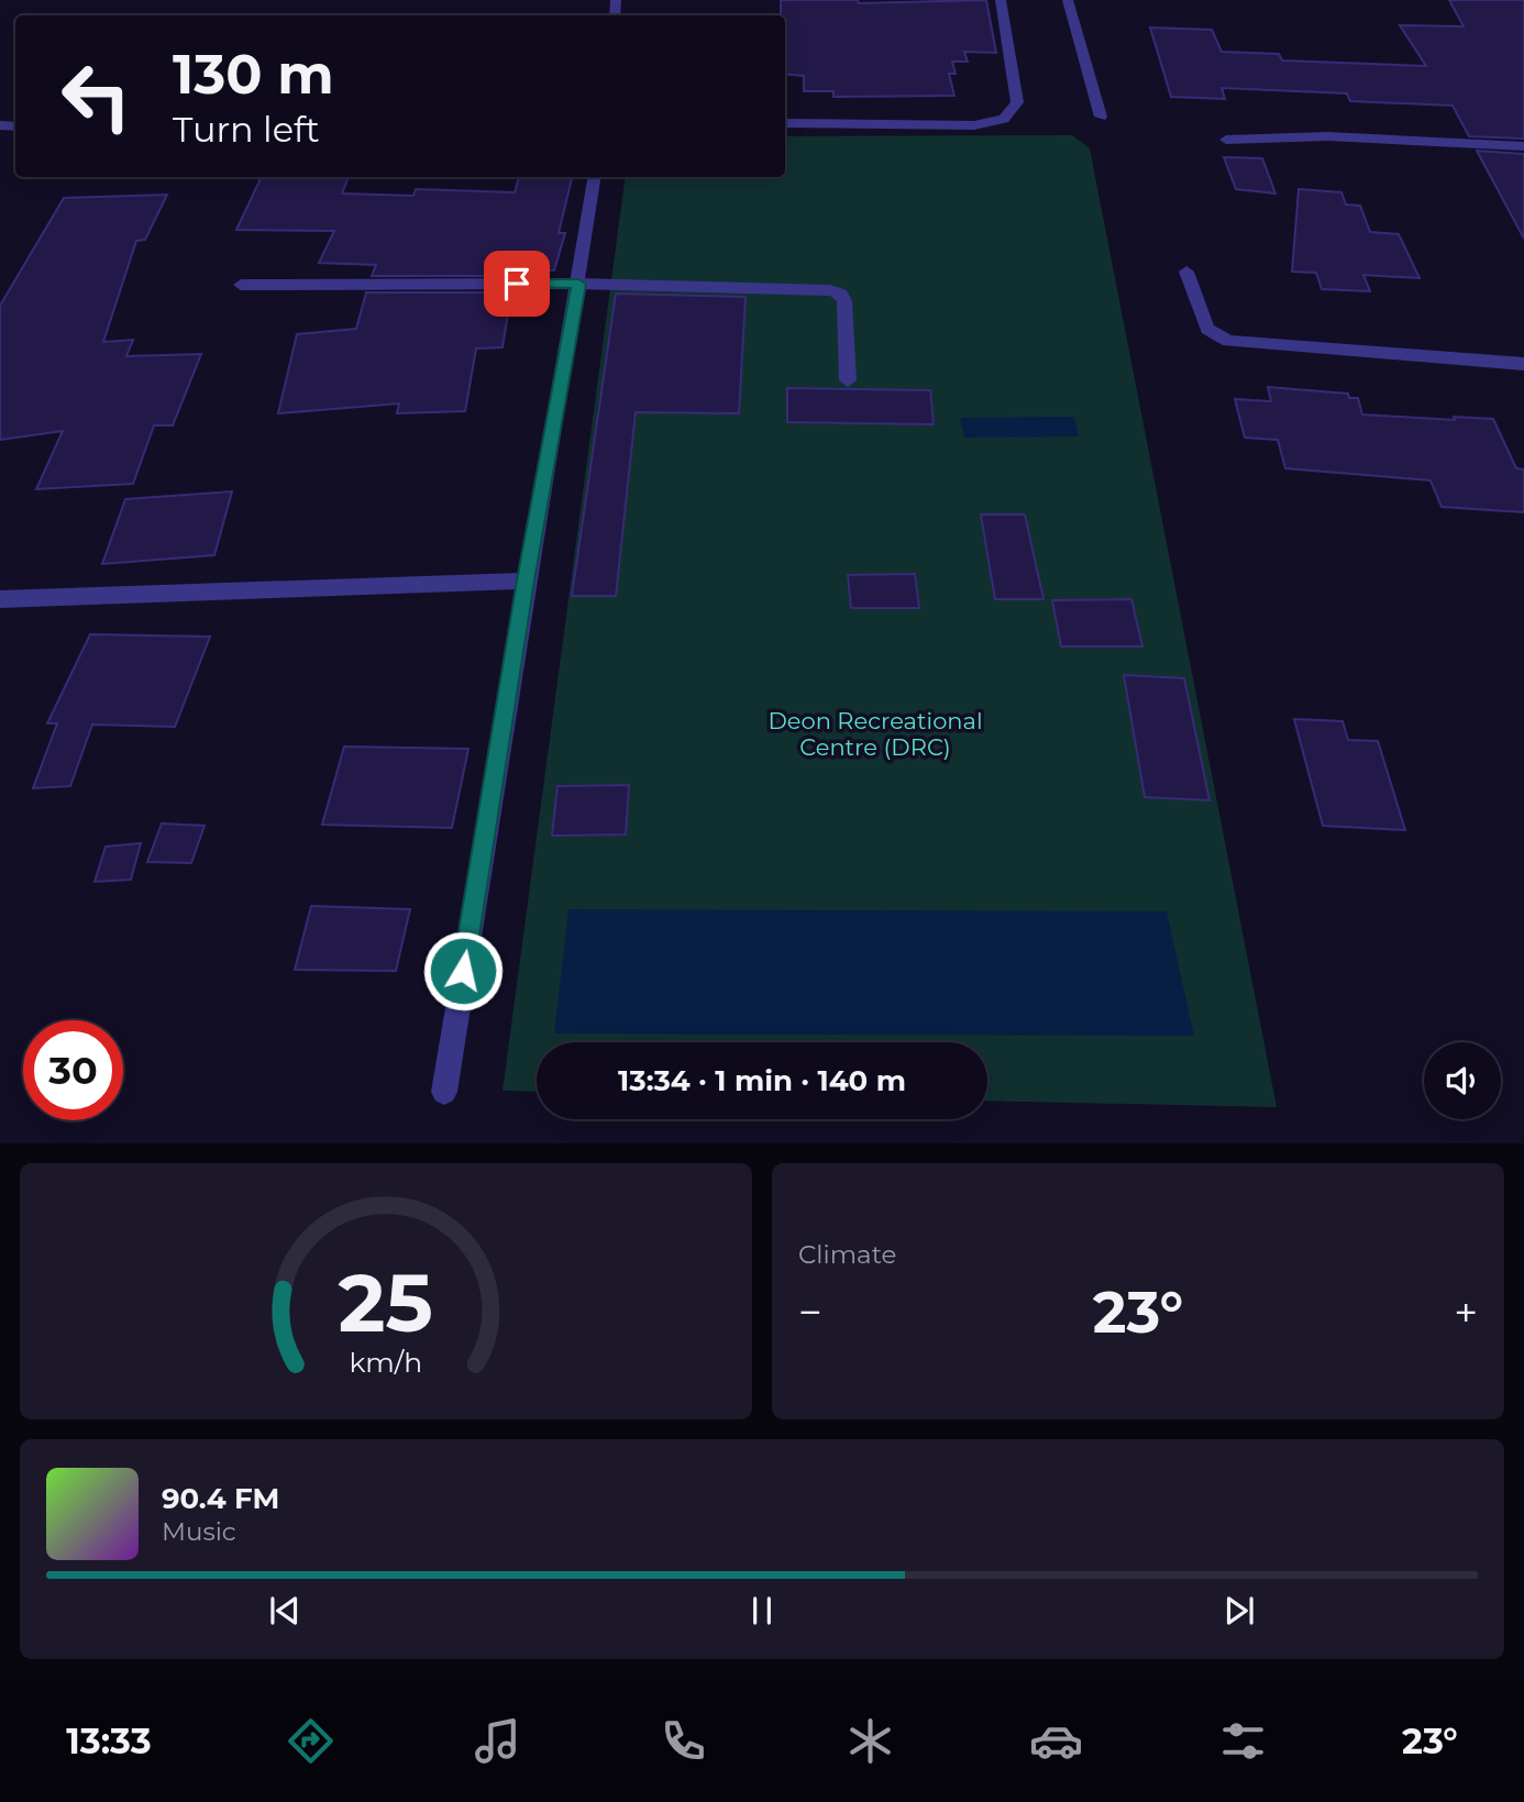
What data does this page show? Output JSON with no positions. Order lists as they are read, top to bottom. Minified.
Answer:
{"parks":["Deon Recreational Centre (DRC)"],"page":{"turn":["130 m","Turn left"],"limit":"30","trip":"13:34 · 1 min · 140 m","tile":"Climate","heat":["−","23°","+"],"song":["90.4 FM","Music"],"tabs":["13:33","23°"],"gauge":["25","km/h"]}}
